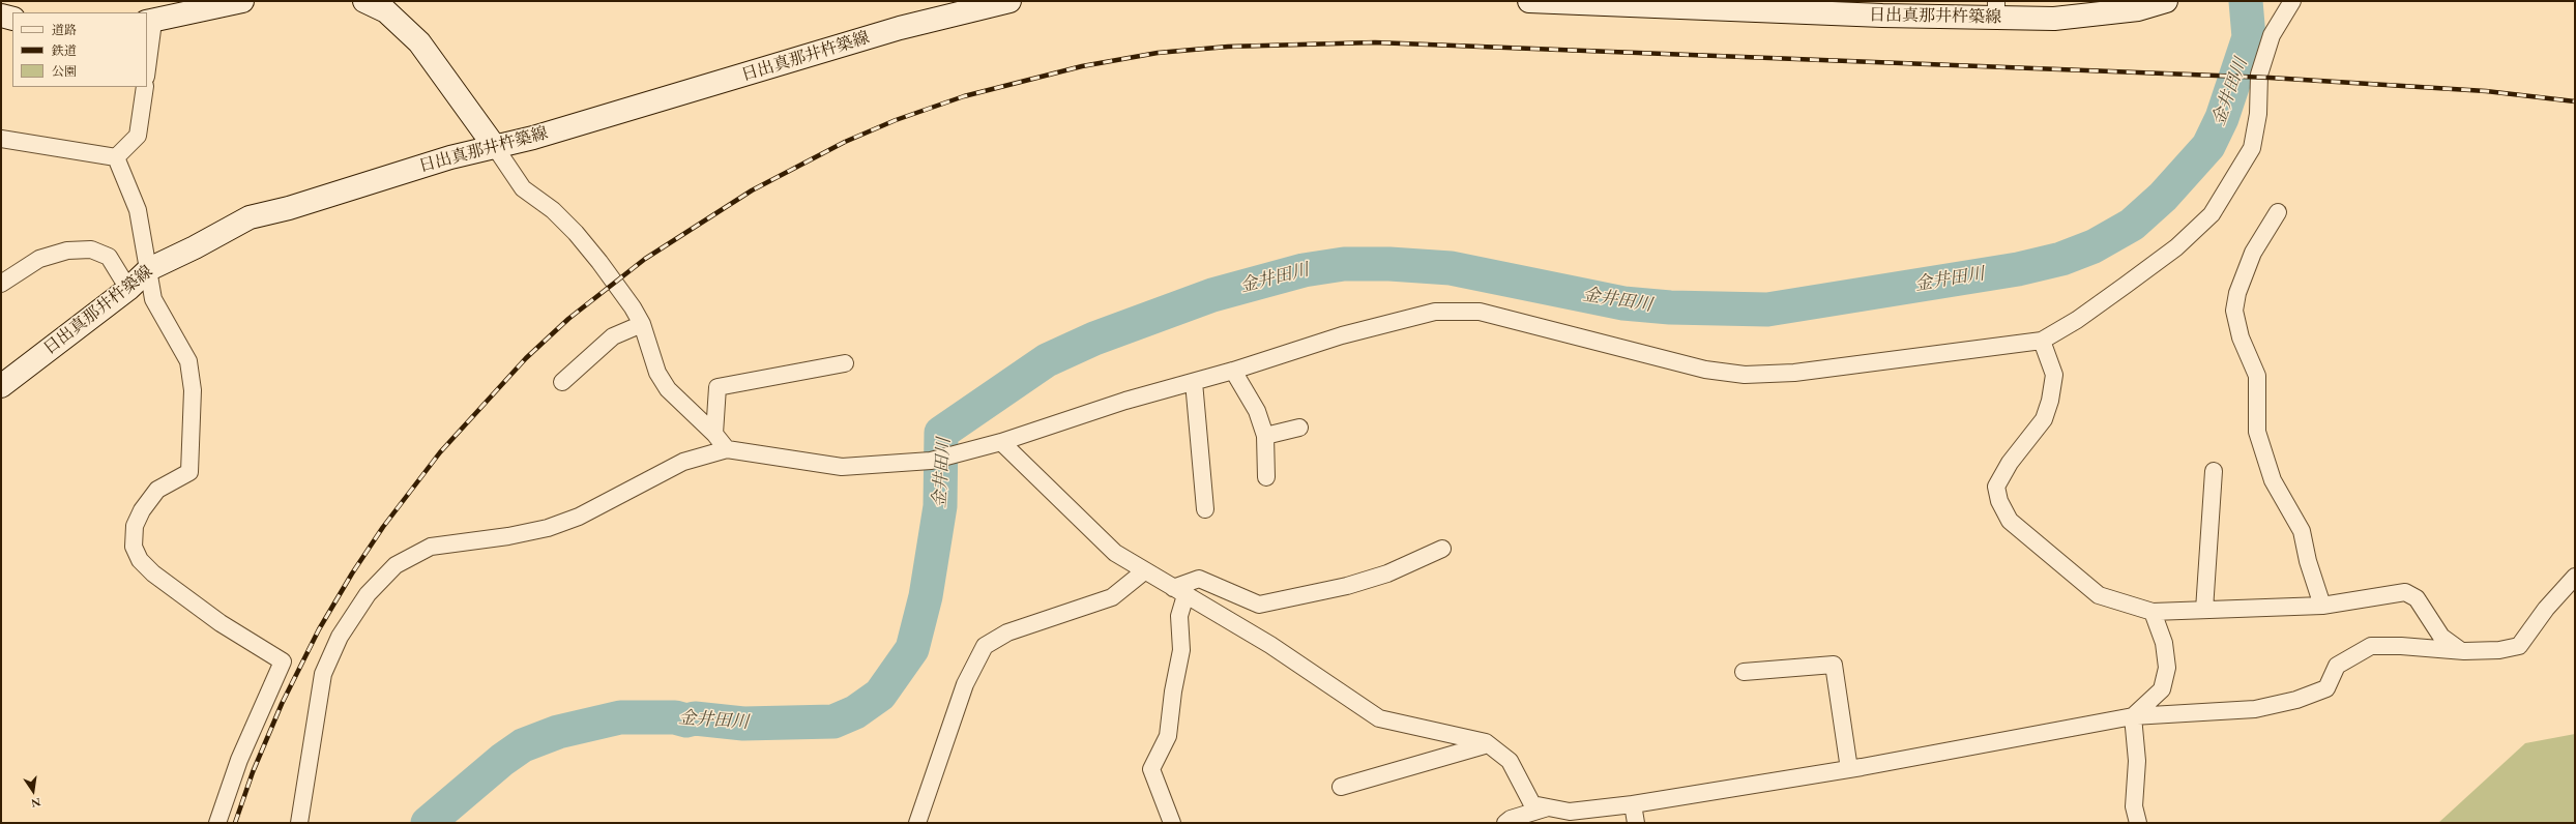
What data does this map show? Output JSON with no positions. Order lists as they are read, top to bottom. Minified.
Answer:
{"streets":{"main road":["日出真那井杵築線"]},"water":["金井田川"],"legend":["道路","鉄道","公園"],"north":"bottom"}
